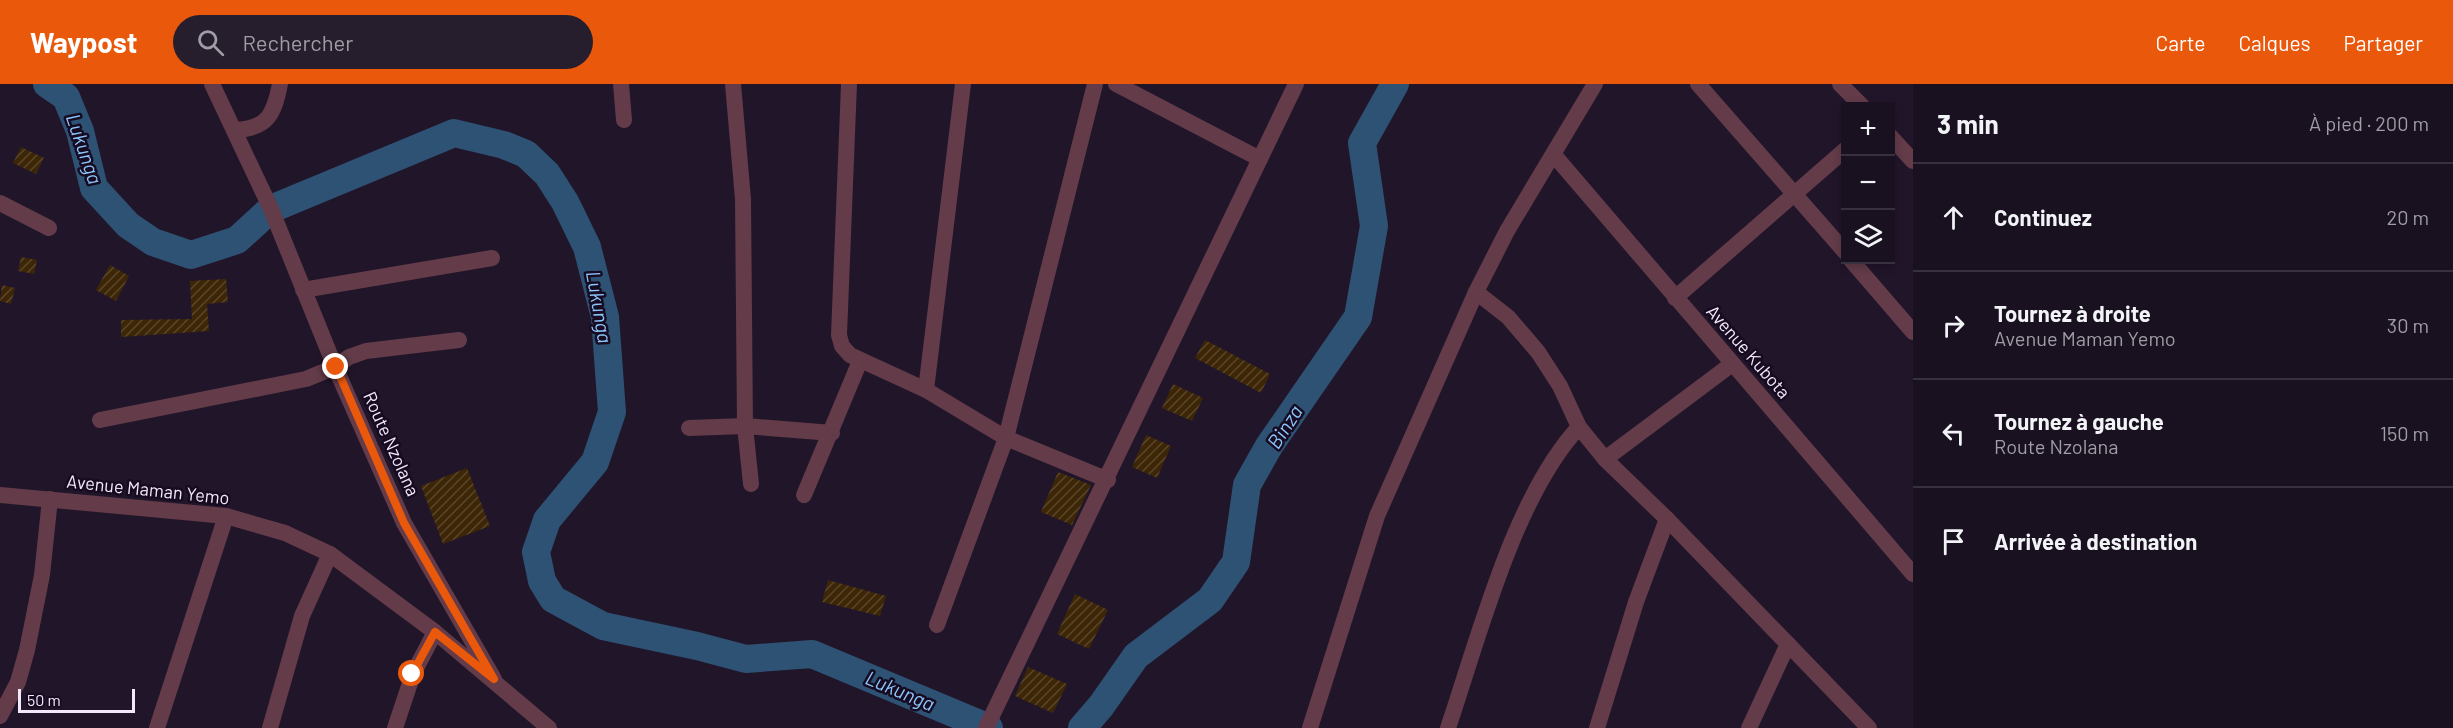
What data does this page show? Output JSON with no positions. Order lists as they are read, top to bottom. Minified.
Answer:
{"streets":{"street":["Avenue Kubota","Route Nzolana","Avenue Maman Yemo"]},"crossings":[["Route Nzolana","Avenue Maman Yemo"]],"water":["Lukunga","Binza"],"scale_bar":"50 m","page":{"header":"Waypost","search":"Rechercher","nav":["Carte","Calques","Partager"],"heading":["3 min","À pied · 200 m"],"map_buttons":["+","−"],"list":[["Continuez","20 m"],["Tournez à droite","Avenue Maman Yemo","30 m"],["Tournez à gauche","Route Nzolana","150 m"],"Arrivée à destination"],"scale":"50 m"}}
